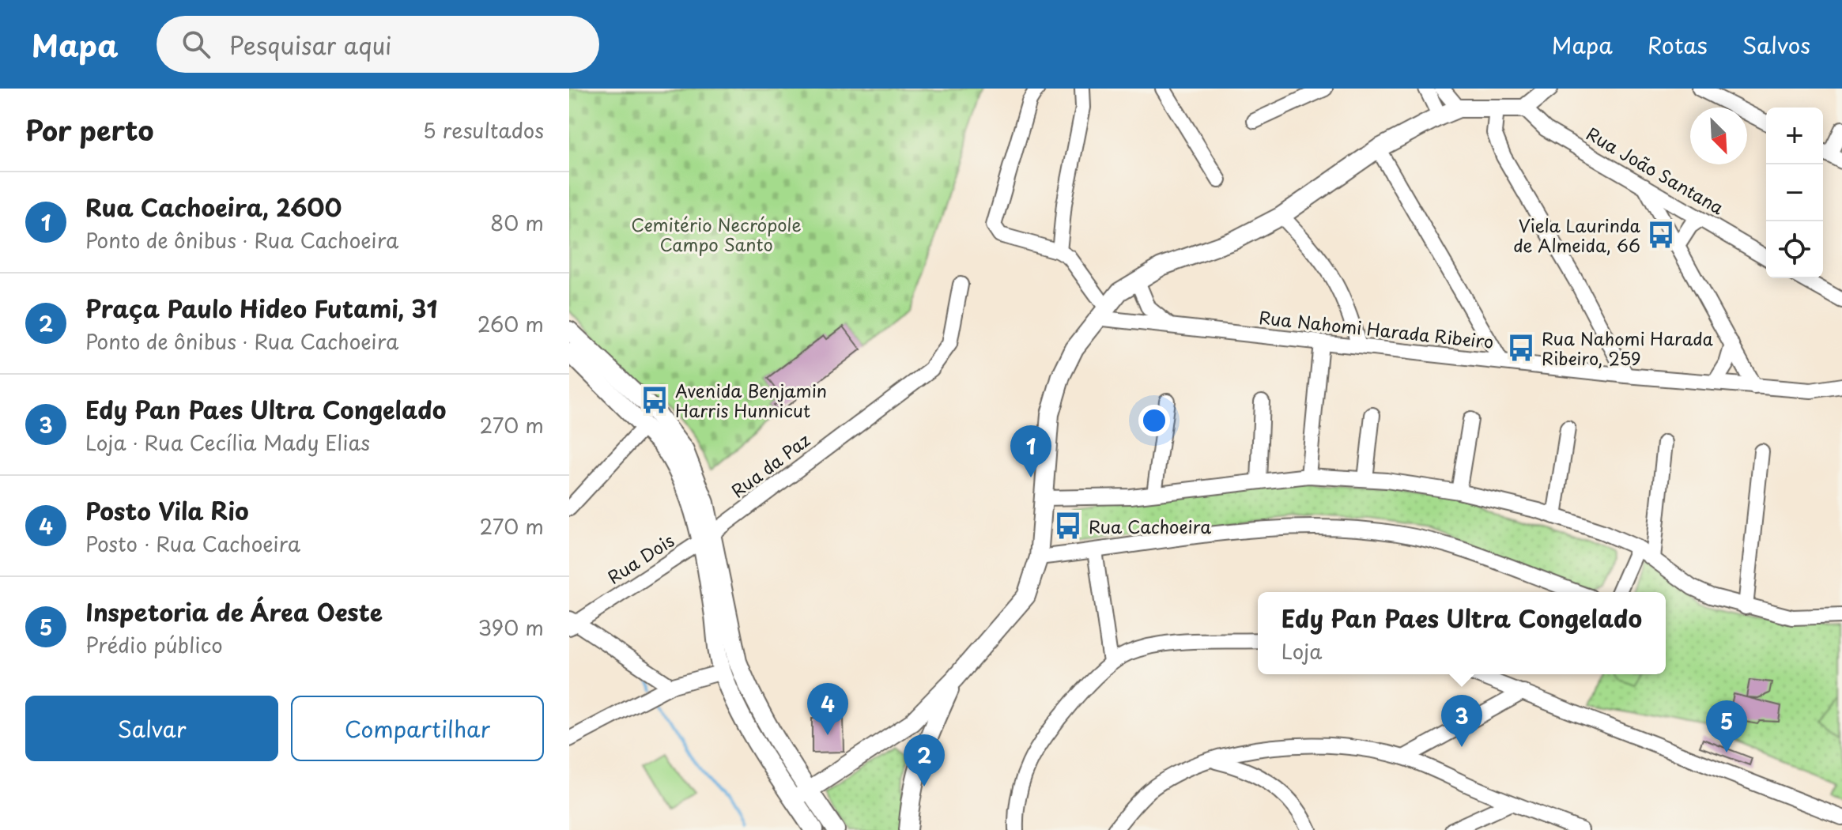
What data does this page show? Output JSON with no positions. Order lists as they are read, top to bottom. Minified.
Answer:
{"streets":{"street":["Rua João Santana","Rua Nahomi Harada Ribeiro","Rua da Paz","Rua Dois"]},"crossings":[["Rua da Paz","Rua Dois"]],"parks":["Cemitério Necrópole Campo Santo"],"places":{"bus stop":["Viela Laurinda de Almeida, 66","Rua Nahomi Harada Ribeiro, 259","Avenida Benjamin Harris Hunnicut","Rua Cachoeira"]},"north":"bottom right","page":{"header":"Mapa","search":"Pesquisar aqui","nav":["Mapa","Rotas","Salvos"],"heading":["Por perto","5 resultados"],"map_buttons":["+","−"],"list":[{"mark":"1","name":"Rua Cachoeira, 2600","note":"Ponto de ônibus · Rua Cachoeira","value":"80 m"},{"mark":"2","name":"Praça Paulo Hideo Futami, 31","note":"Ponto de ônibus · Rua Cachoeira","value":"260 m"},{"mark":"3","name":"Edy Pan Paes Ultra Congelado","note":"Loja · Rua Cecília Mady Elias","value":"270 m"},{"mark":"4","name":"Posto Vila Rio","note":"Posto · Rua Cachoeira","value":"270 m"},{"mark":"5","name":"Inspetoria de Área Oeste","note":"Prédio público","value":"390 m"}],"pins":["1","4","3","5","2"],"popup":["Edy Pan Paes Ultra Congelado","Loja"],"buttons":["Salvar","Compartilhar"]}}
